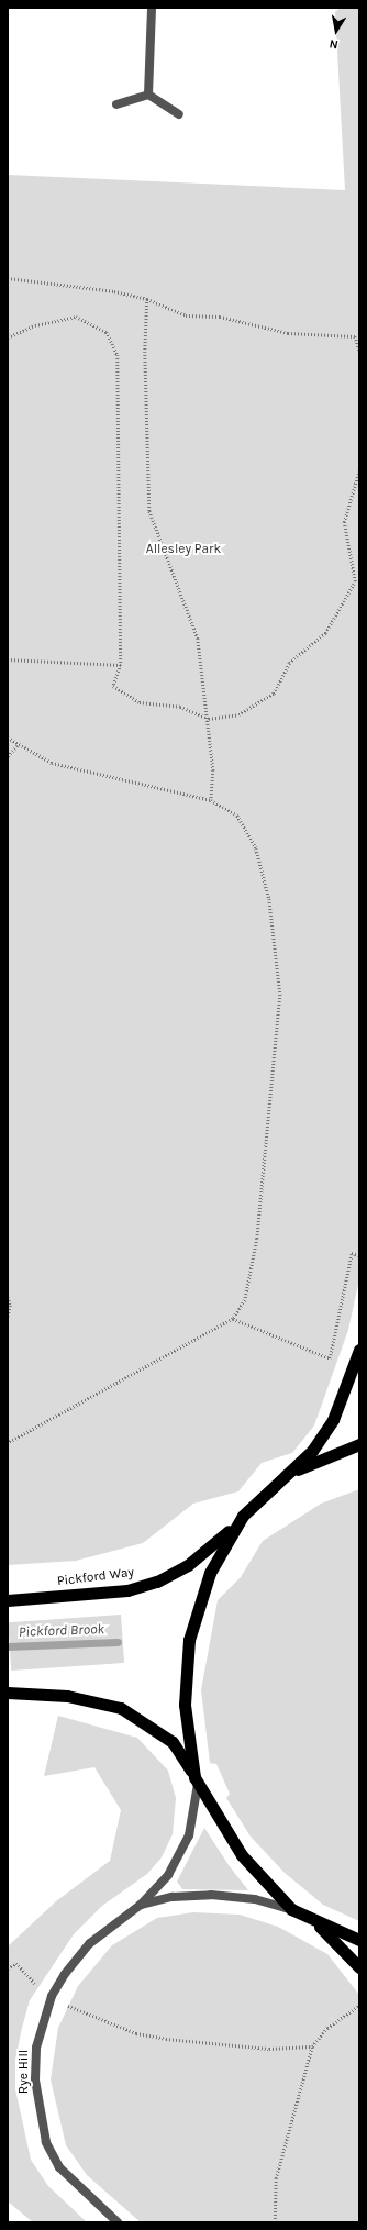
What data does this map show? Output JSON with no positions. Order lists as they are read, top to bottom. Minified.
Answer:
{"streets":{"highway":["Pickford Way"],"street":["Rye Hill"]},"water":["Pickford Brook"],"parks":["Allesley Park"],"north":"bottom"}
